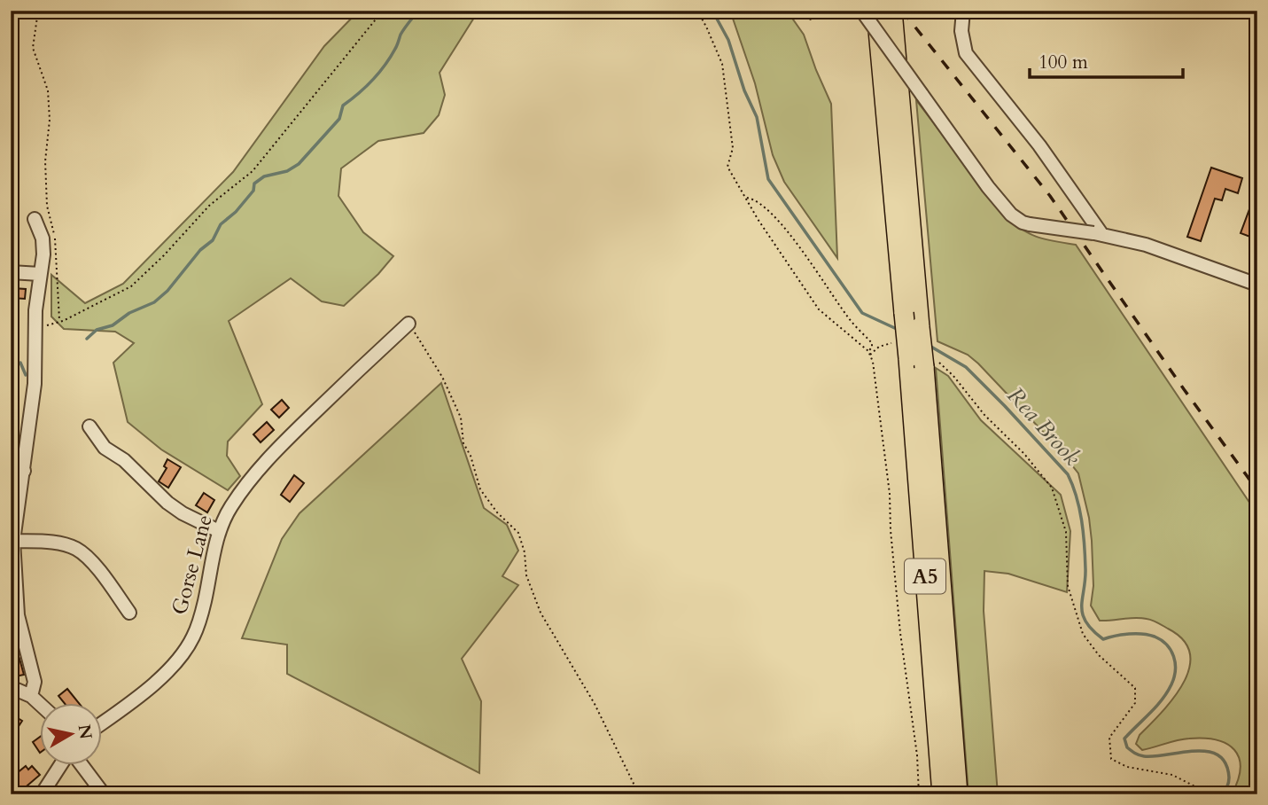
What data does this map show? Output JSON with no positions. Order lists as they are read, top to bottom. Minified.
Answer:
{"streets":{"highway":["A5"],"street":["Gorse Lane"]},"water":["Rea Brook"],"scale_bar":"100 m","north":"right"}
